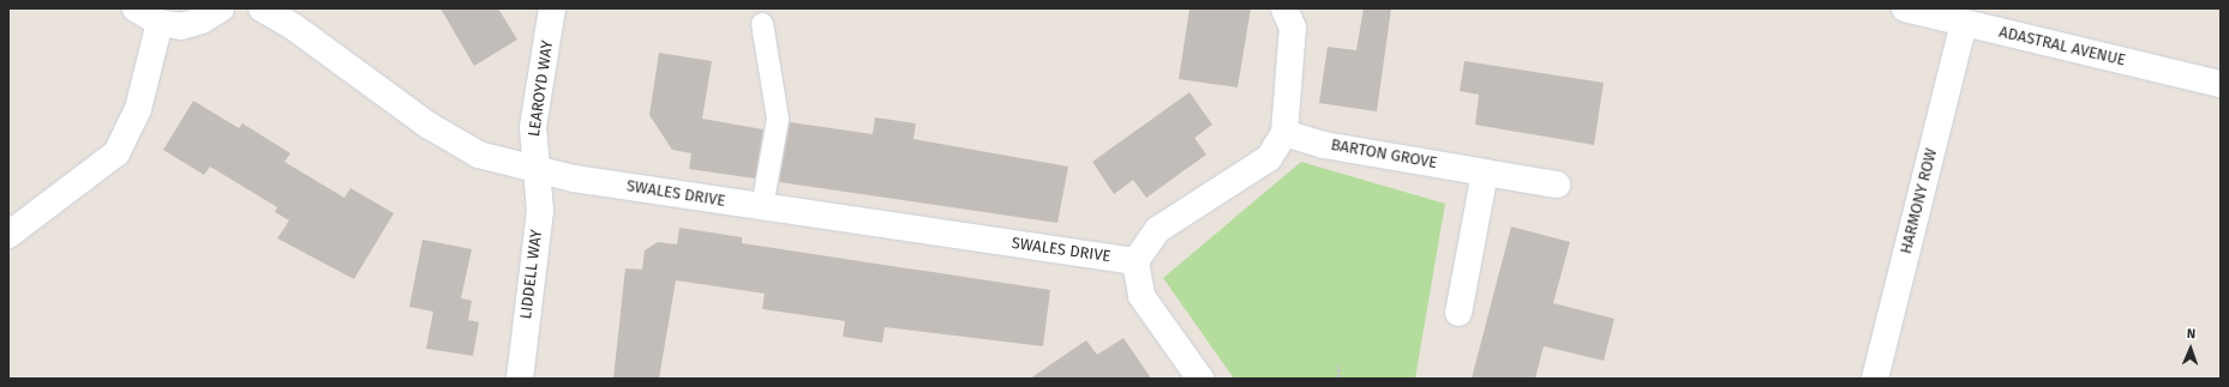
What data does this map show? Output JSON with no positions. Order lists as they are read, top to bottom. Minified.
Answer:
{"streets":{"street":["ADASTRAL AVENUE","LEAROYD WAY","BARTON GROVE","SWALES DRIVE","HARMONY ROW","LIDDELL WAY"]},"crossings":[["ADASTRAL AVENUE","HARMONY ROW"],["LEAROYD WAY","SWALES DRIVE"],["LEAROYD WAY","LIDDELL WAY"],["SWALES DRIVE","LIDDELL WAY"]],"north":"top"}
